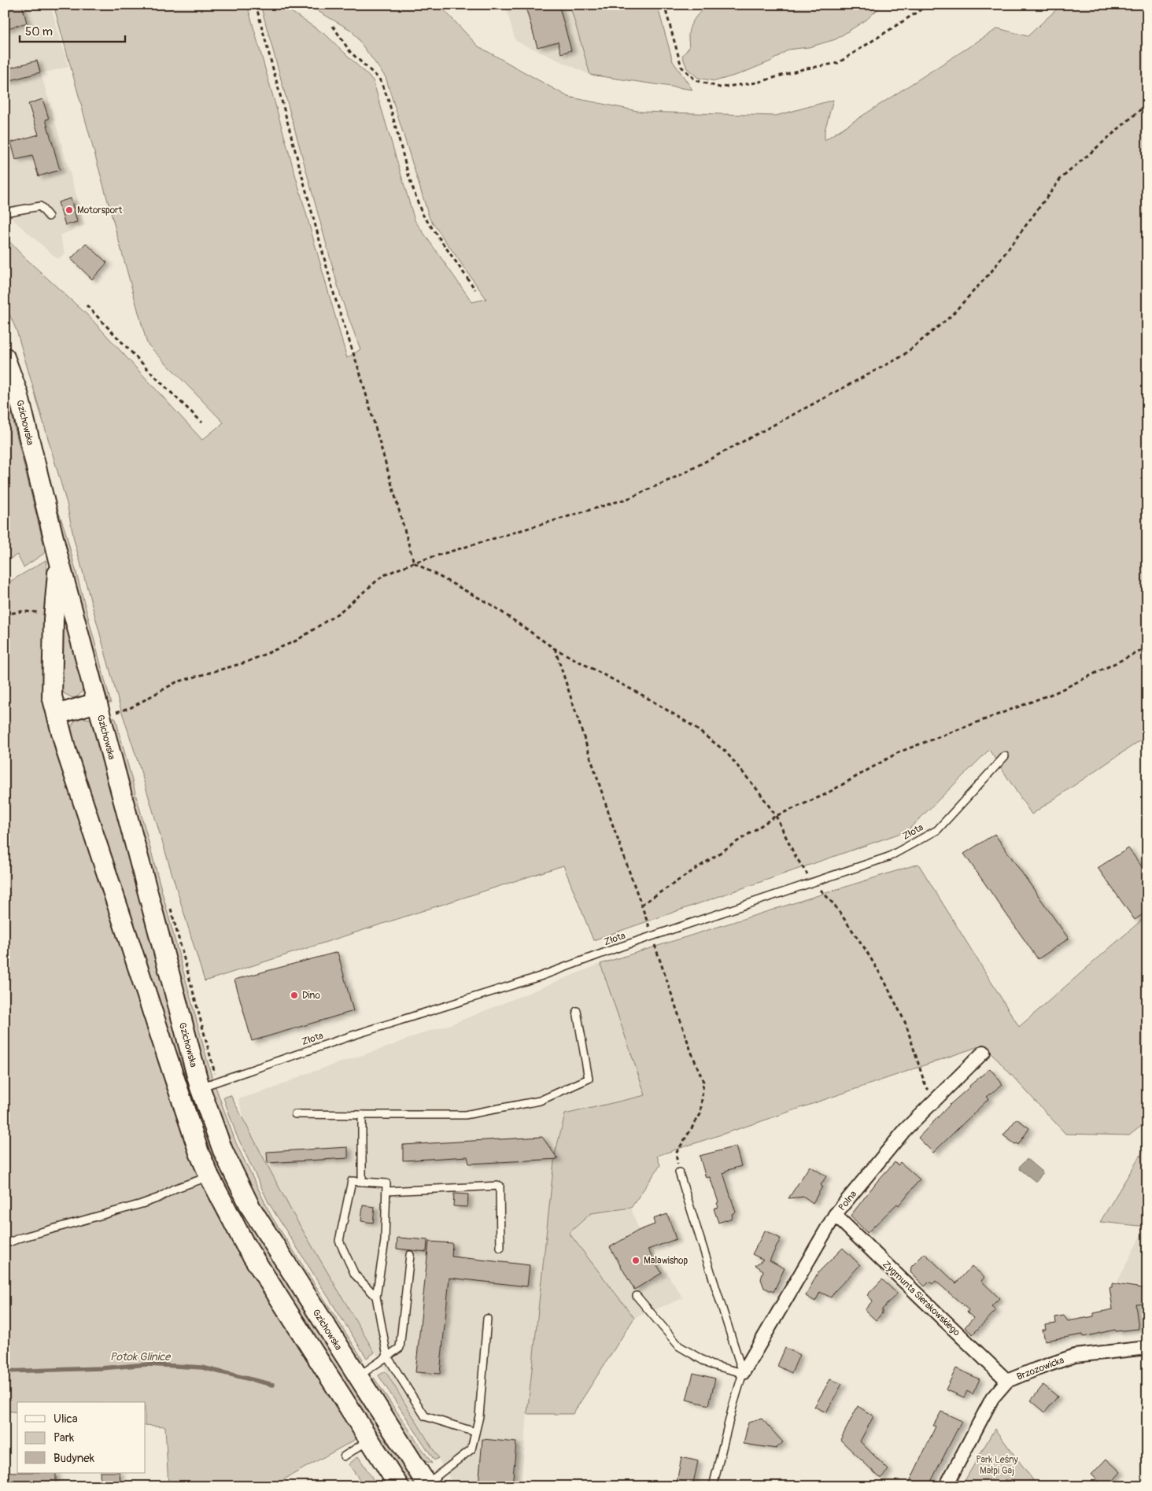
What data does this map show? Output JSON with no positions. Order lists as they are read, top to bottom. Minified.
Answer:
{"streets":{"street":["Gzichowska","Polna","Zygmunta Sierakowskiego","Brzozowicka"],"lane":["Złota"]},"crossings":[["Gzichowska","Złota"],["Polna","Zygmunta Sierakowskiego"],["Zygmunta Sierakowskiego","Brzozowicka"]],"water":["Potok Glinice"],"parks":["Park Leśny Małpi Gaj"],"places":["Motorsport","Dino","Malawishop"],"legend":["Ulica","Park","Budynek"],"scale_bar":"50 m"}
